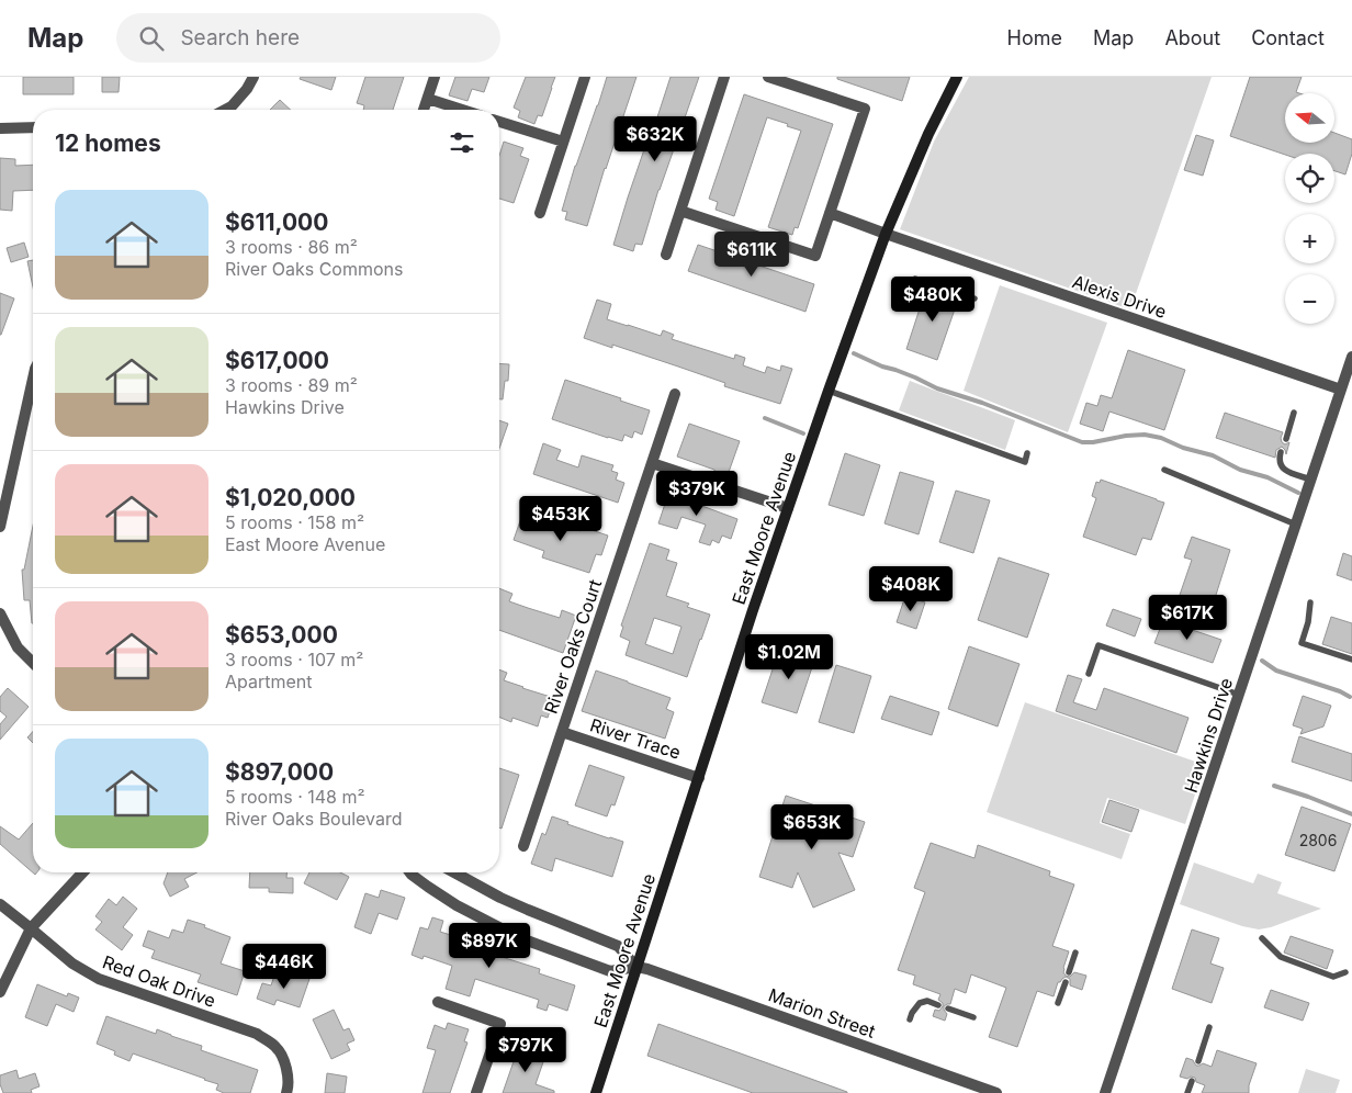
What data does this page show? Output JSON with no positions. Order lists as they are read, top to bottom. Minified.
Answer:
{"streets":{"street":["Alexis Drive","East Moore Avenue","River Oaks Court","Hawkins Drive","River Trace","Red Oak Drive","Marion Street"]},"crossings":[["Alexis Drive","East Moore Avenue"],["Alexis Drive","Hawkins Drive"],["East Moore Avenue","River Trace"],["East Moore Avenue","Marion Street"],["River Oaks Court","River Trace"]],"house_numbers":["2806"],"north":"left","page":{"header":"Map","search":"Search here","nav":["Home","Map","About","Contact"],"map_buttons":["+","−"],"heading":"12 homes","price":["$632K","$611K","$480K","$379K","$453K","$408K","$617K","$1.02M","$653K","$897K","$446K","$797K"],"list":[{"name":"$611,000","note":"3 rooms · 86 m² · River Oaks Commons"},{"name":"$617,000","note":"3 rooms · 89 m² · Hawkins Drive"},{"name":"$1,020,000","note":"5 rooms · 158 m² · East Moore Avenue"},{"name":"$653,000","note":"3 rooms · 107 m² · Apartment"},{"name":"$897,000","note":"5 rooms · 148 m² · River Oaks Boulevard"}]}}
